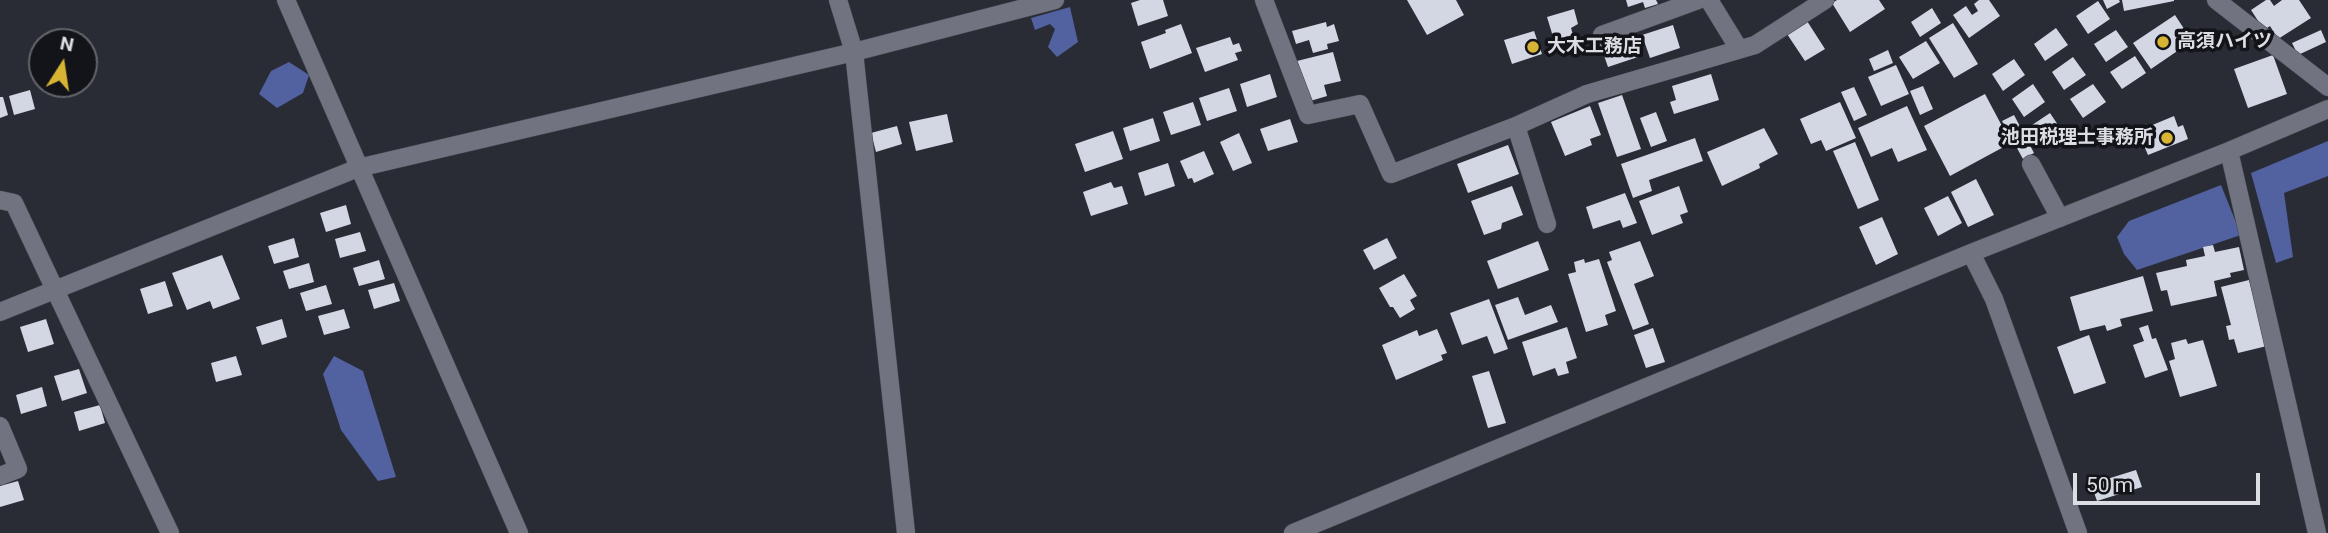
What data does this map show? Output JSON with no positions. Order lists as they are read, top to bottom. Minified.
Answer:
{"places":["高須ハイツ","大木工務店","池田税理士事務所"],"scale_bar":"50 m","north":"top"}
